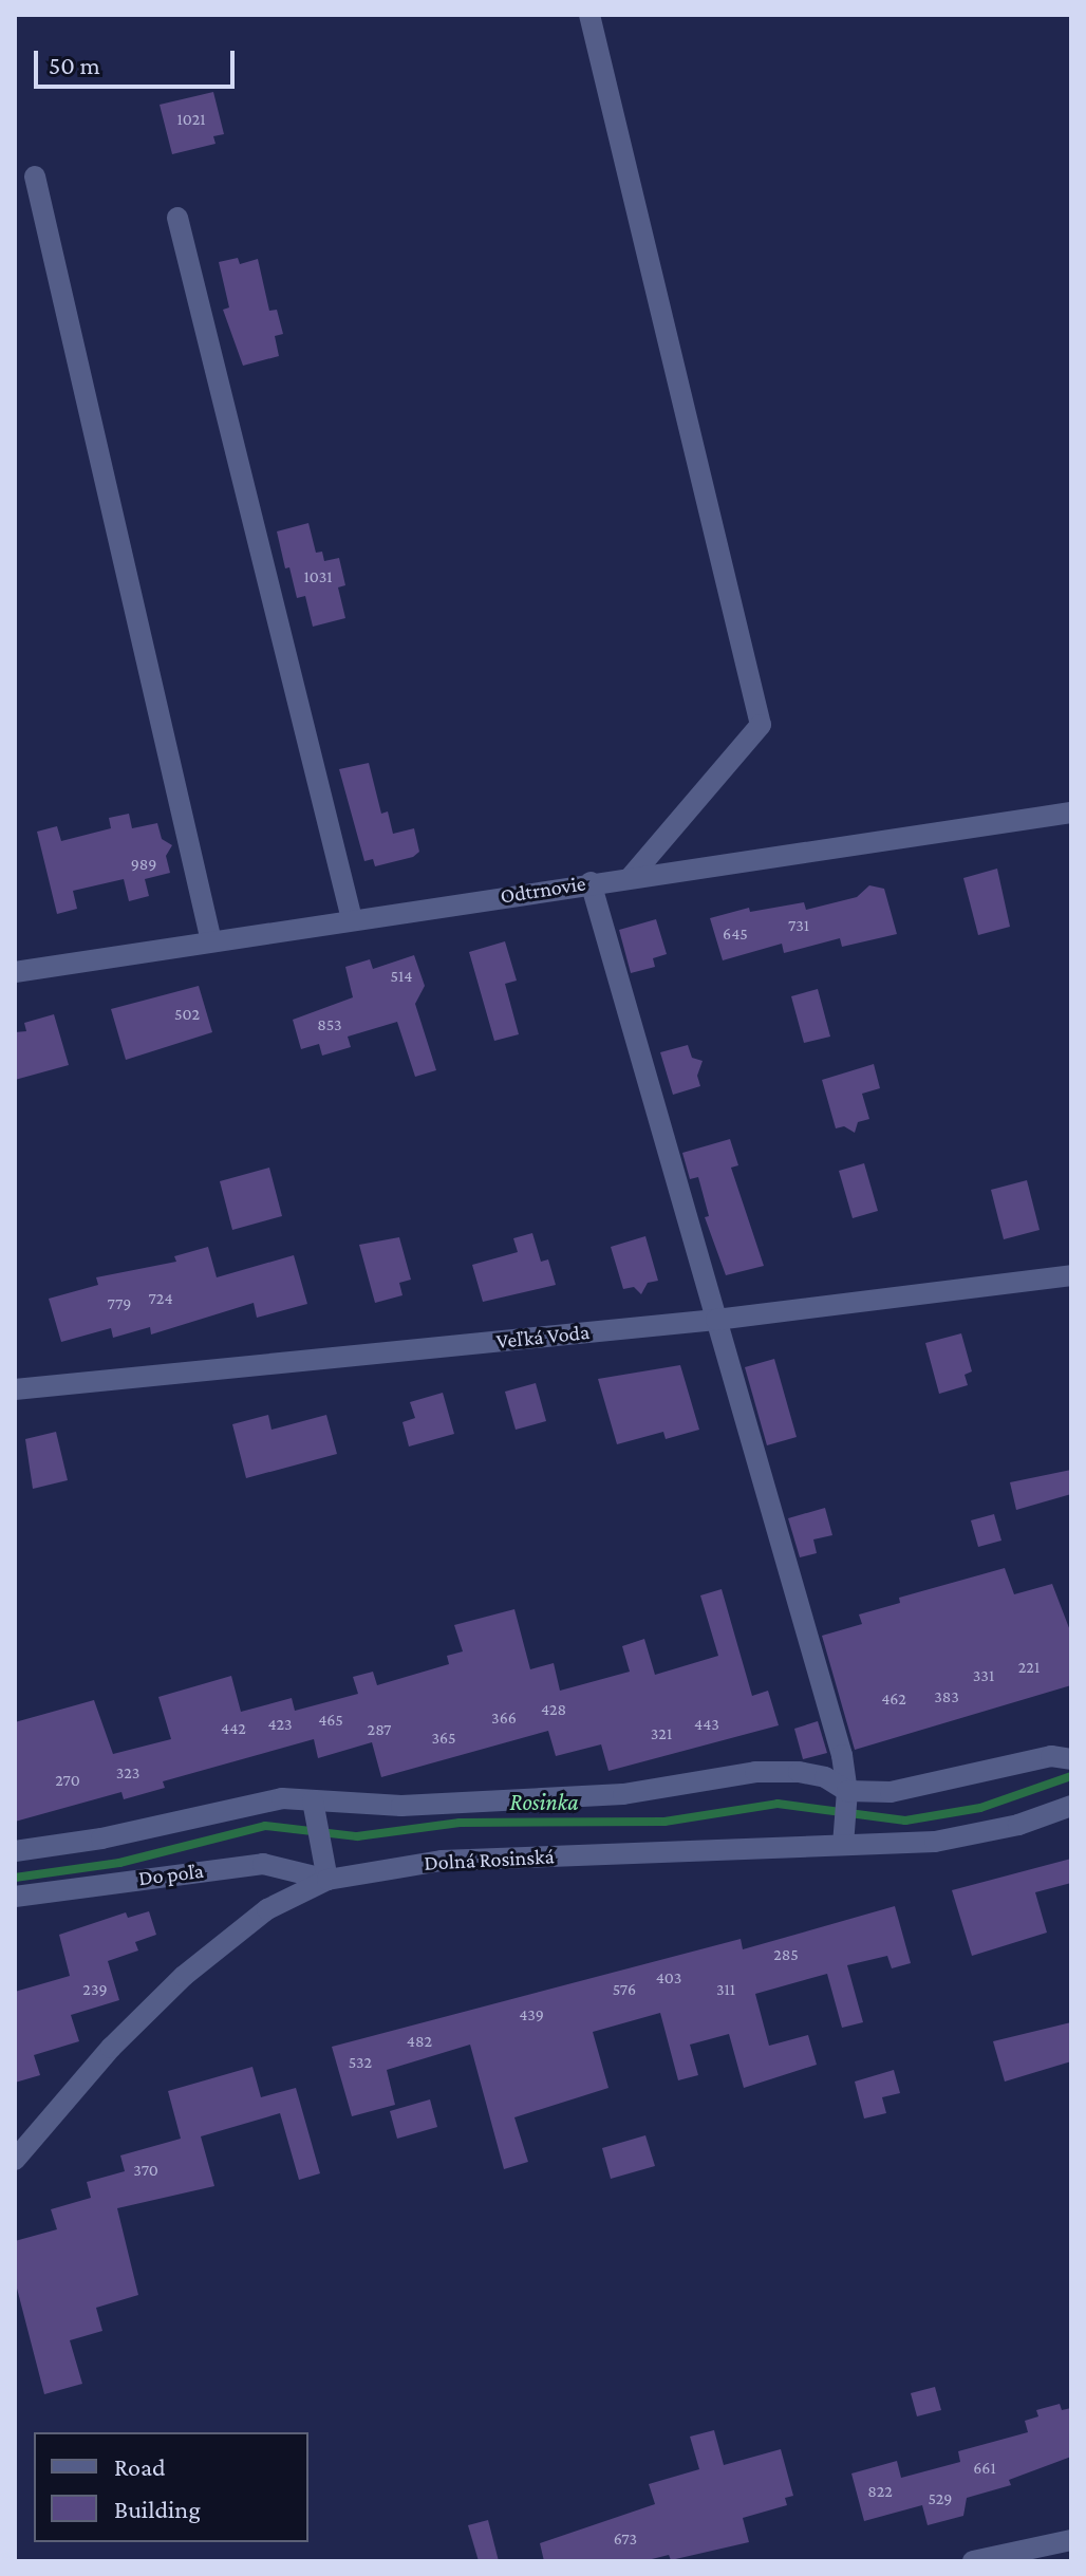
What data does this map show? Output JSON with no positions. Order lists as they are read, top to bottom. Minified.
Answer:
{"streets":{"street":["Odtrnovie","Veľká Voda","Dolná Rosinská","Do poľa"]},"crossings":[["Dolná Rosinská","Do poľa"]],"water":["Rosinka"],"house_numbers":["1021","1031","989","731","645","514","502","853","724","779","221","331","383","462","428","366","465","423","443","442","287","321","365","323","270","285","403","239","576","311","439","482","532","370","661","822","529","673"],"legend":["Road","Building"],"scale_bar":"50 m"}
